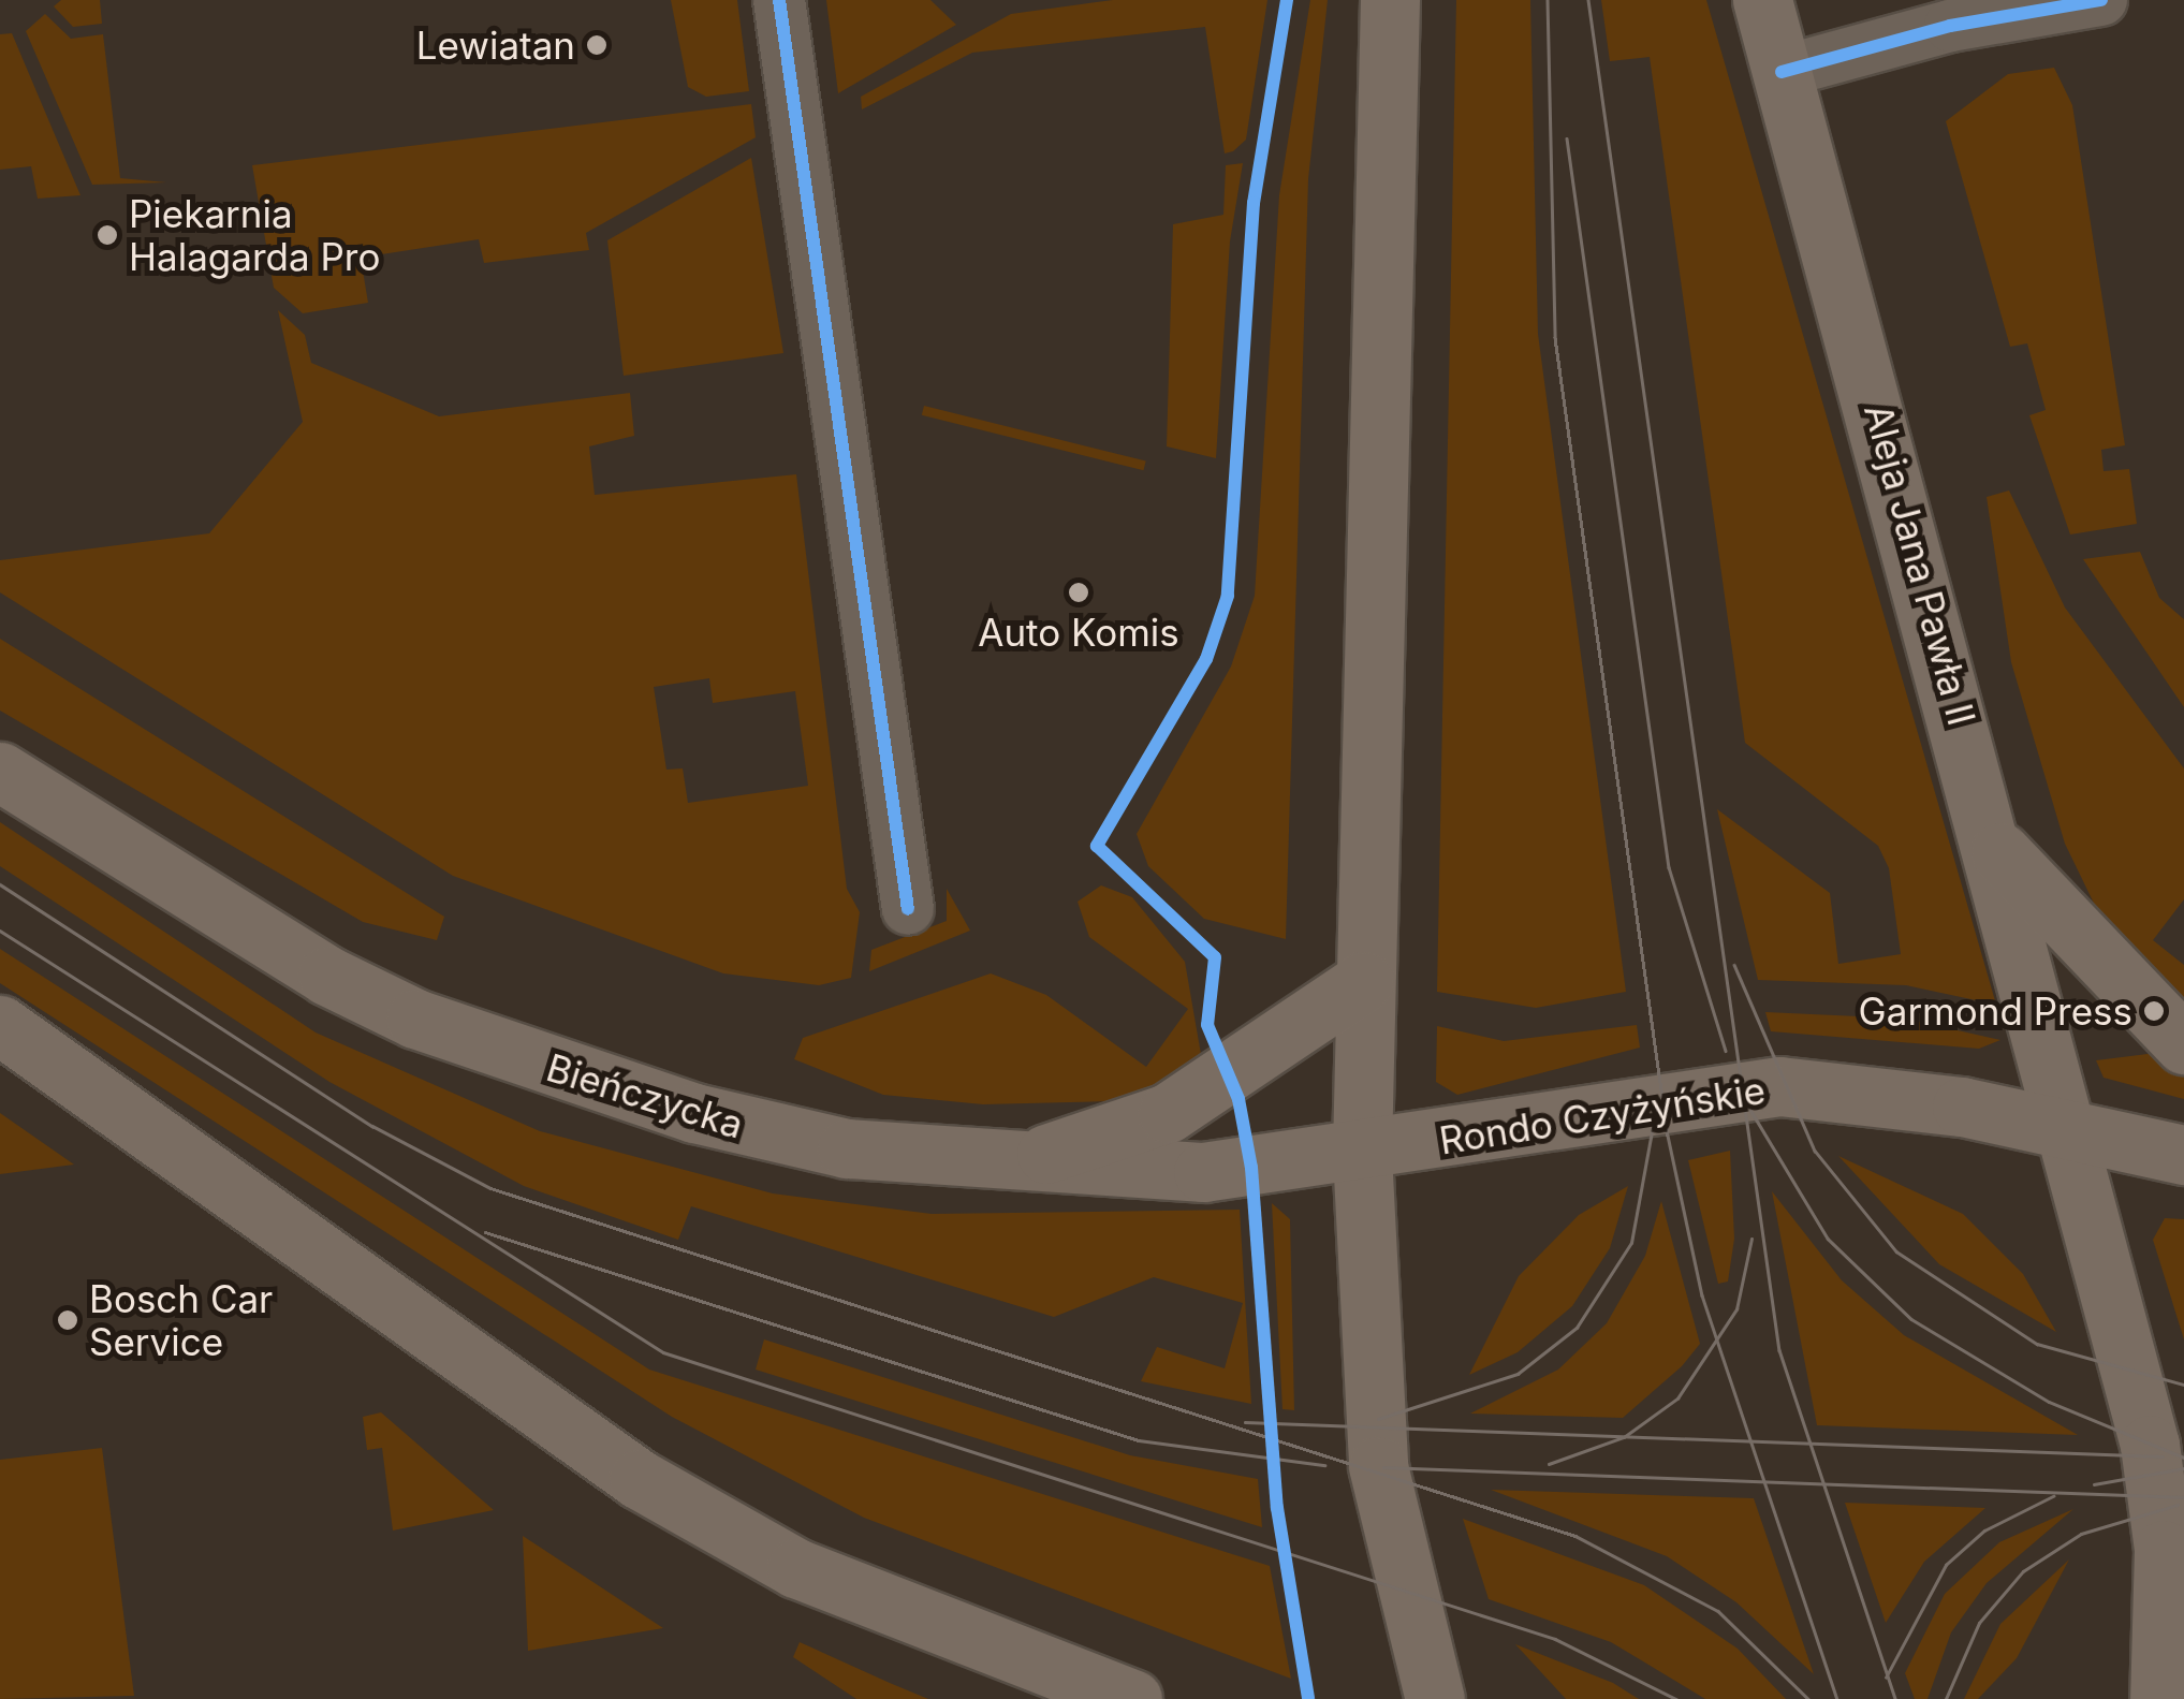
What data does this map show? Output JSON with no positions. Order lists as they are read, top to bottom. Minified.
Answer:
{"streets":{"main road":["Aleja Jana Pawła II","Bieńczycka","Rondo Czyżyńskie"]},"crossings":[["Aleja Jana Pawła II","Rondo Czyżyńskie"],["Bieńczycka","Rondo Czyżyńskie"]],"places":["Lewiatan","Piekarnia Halagarda Pro","Auto Komis","Garmond Press","Bosch Car Service"]}
